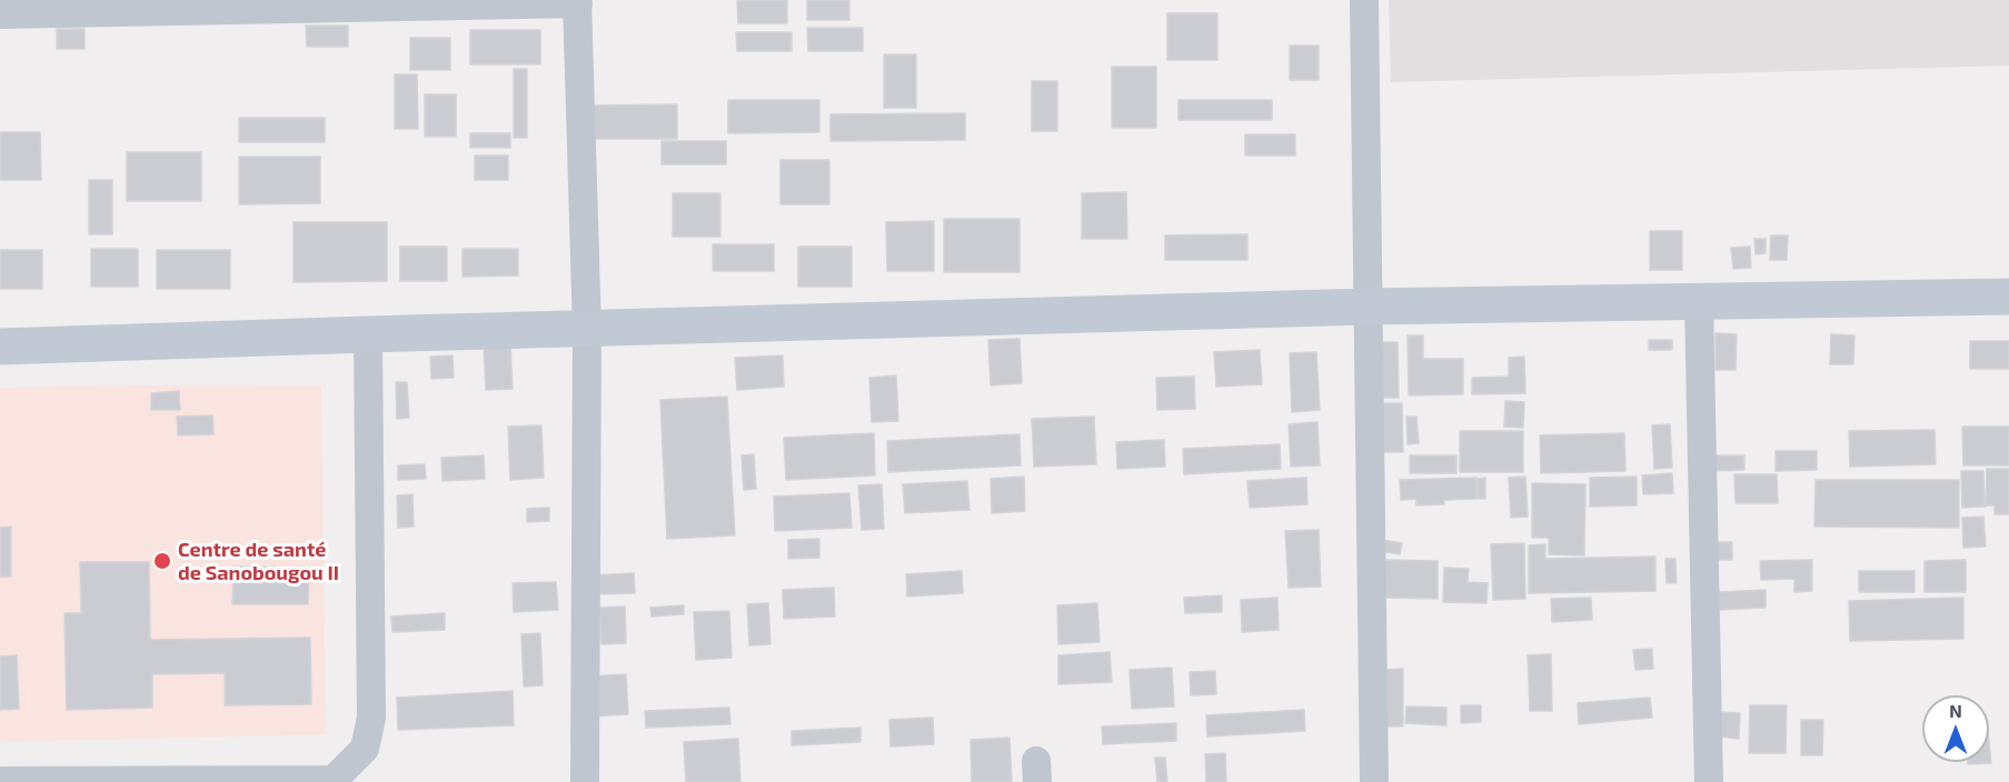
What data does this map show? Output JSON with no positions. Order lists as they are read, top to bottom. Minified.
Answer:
{"places":["Centre de santé de Sanobougou II"],"north":"top"}
